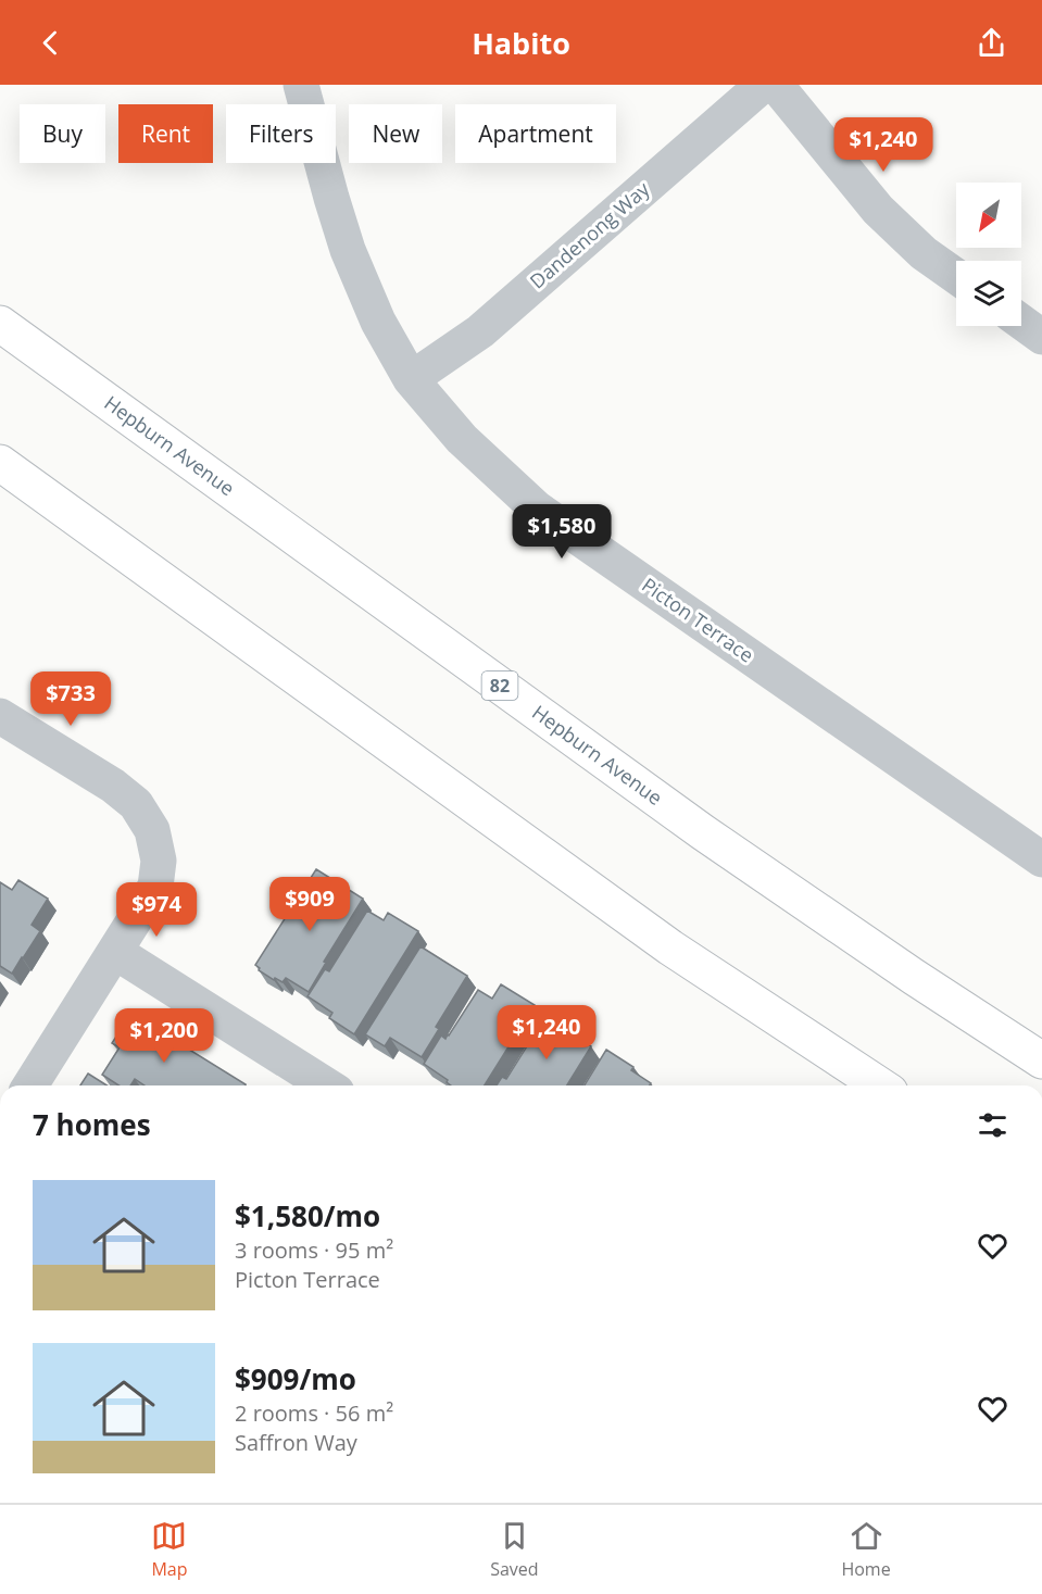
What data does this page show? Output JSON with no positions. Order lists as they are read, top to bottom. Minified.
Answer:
{"streets":{"main road":["Hepburn Avenue","82"],"street":["Dandenong Way","Picton Terrace"]},"crossings":[["Dandenong Way","Picton Terrace"]],"north":"bottom left","page":{"header":"Habito","chip":["Buy","Rent","Filters","New","Apartment"],"price":["$1,240","$1,580","$733","$909","$974","$1,240","$1,200"],"heading":"7 homes","list":[{"name":"$1,580/mo","note":"3 rooms · 95 m² · Picton Terrace"},{"name":"$909/mo","note":"2 rooms · 56 m² · Saffron Way"}],"tabs":["Map","Saved","Home"]}}
